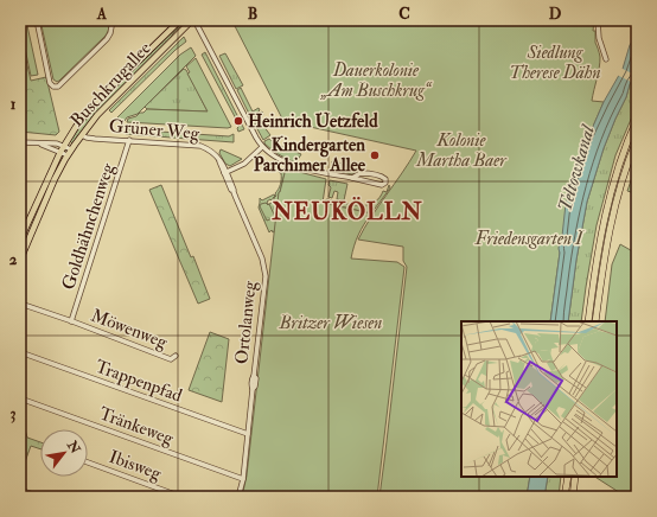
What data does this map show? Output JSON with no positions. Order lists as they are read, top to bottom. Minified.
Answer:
{"streets":{"main road":["Buschkrugallee"],"street":["Grüner Weg","Goldhähnchenweg","Ortolanweg","Möwenweg","Trappenpfad","Tränkeweg","Ibisweg"]},"crossings":[["Buschkrugallee","Grüner Weg"],["Grüner Weg","Goldhähnchenweg"],["Grüner Weg","Ortolanweg"],["Goldhähnchenweg","Möwenweg"],["Ortolanweg","Trappenpfad"],["Ortolanweg","Tränkeweg"]],"districts":["NEUKÖLLN"],"water":["Teltowkanal"],"parks":["Siedlung Therese Dähn","Dauerkolonie „Am Buschkrug“","Kolonie Martha Baer","Friedensgarten I","Britzer Wiesen"],"places":["Heinrich Uetzfeld","Kindergarten Parchimer Allee"],"north":"top right","grid":{"columns":["A","B","C","D"],"rows":["1","2","3"]}}
